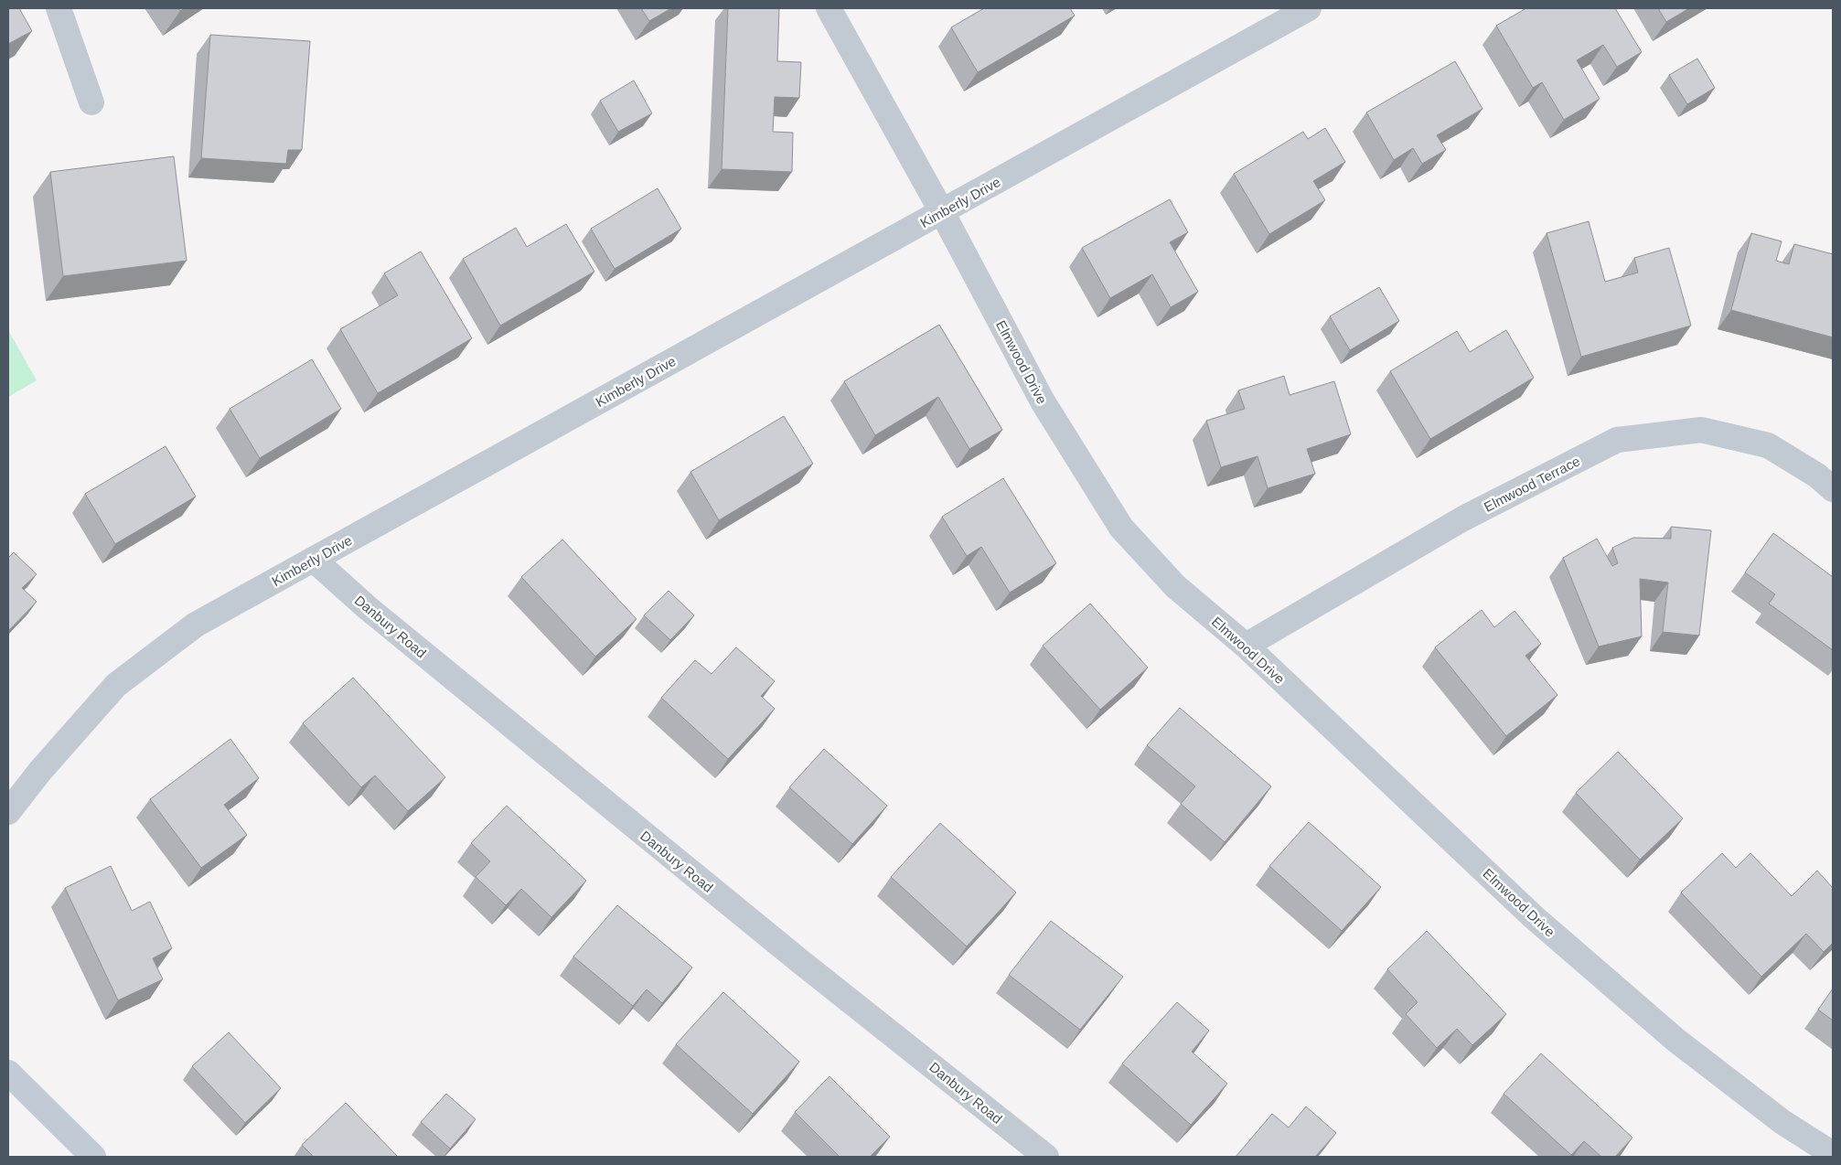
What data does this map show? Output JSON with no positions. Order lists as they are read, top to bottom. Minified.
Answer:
{"streets":{"street":["Kimberly Drive","Elmwood Drive","Elmwood Terrace","Danbury Road"]},"crossings":[["Kimberly Drive","Elmwood Drive"],["Kimberly Drive","Danbury Road"],["Elmwood Drive","Elmwood Terrace"]]}
